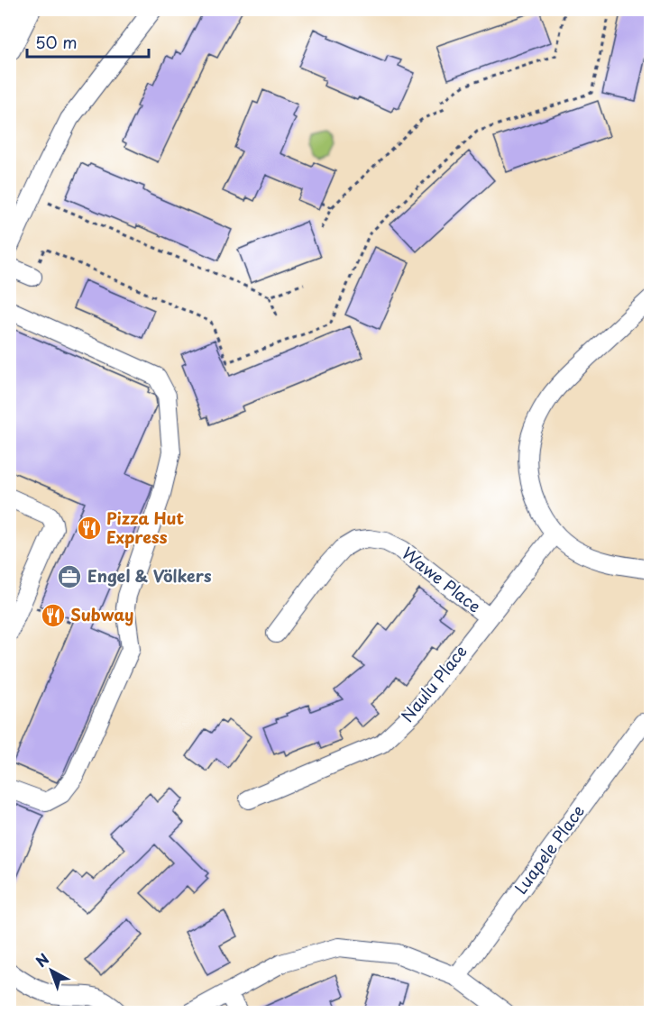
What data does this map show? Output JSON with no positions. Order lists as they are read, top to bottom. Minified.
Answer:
{"streets":{"street":["Wawe Place","Naulu Place","Luapele Place"]},"crossings":[["Wawe Place","Naulu Place"]],"places":{"restaurant":["Pizza Hut Express","Subway"],"office":["Engel & Völkers"]},"scale_bar":"50 m","north":"top left"}
